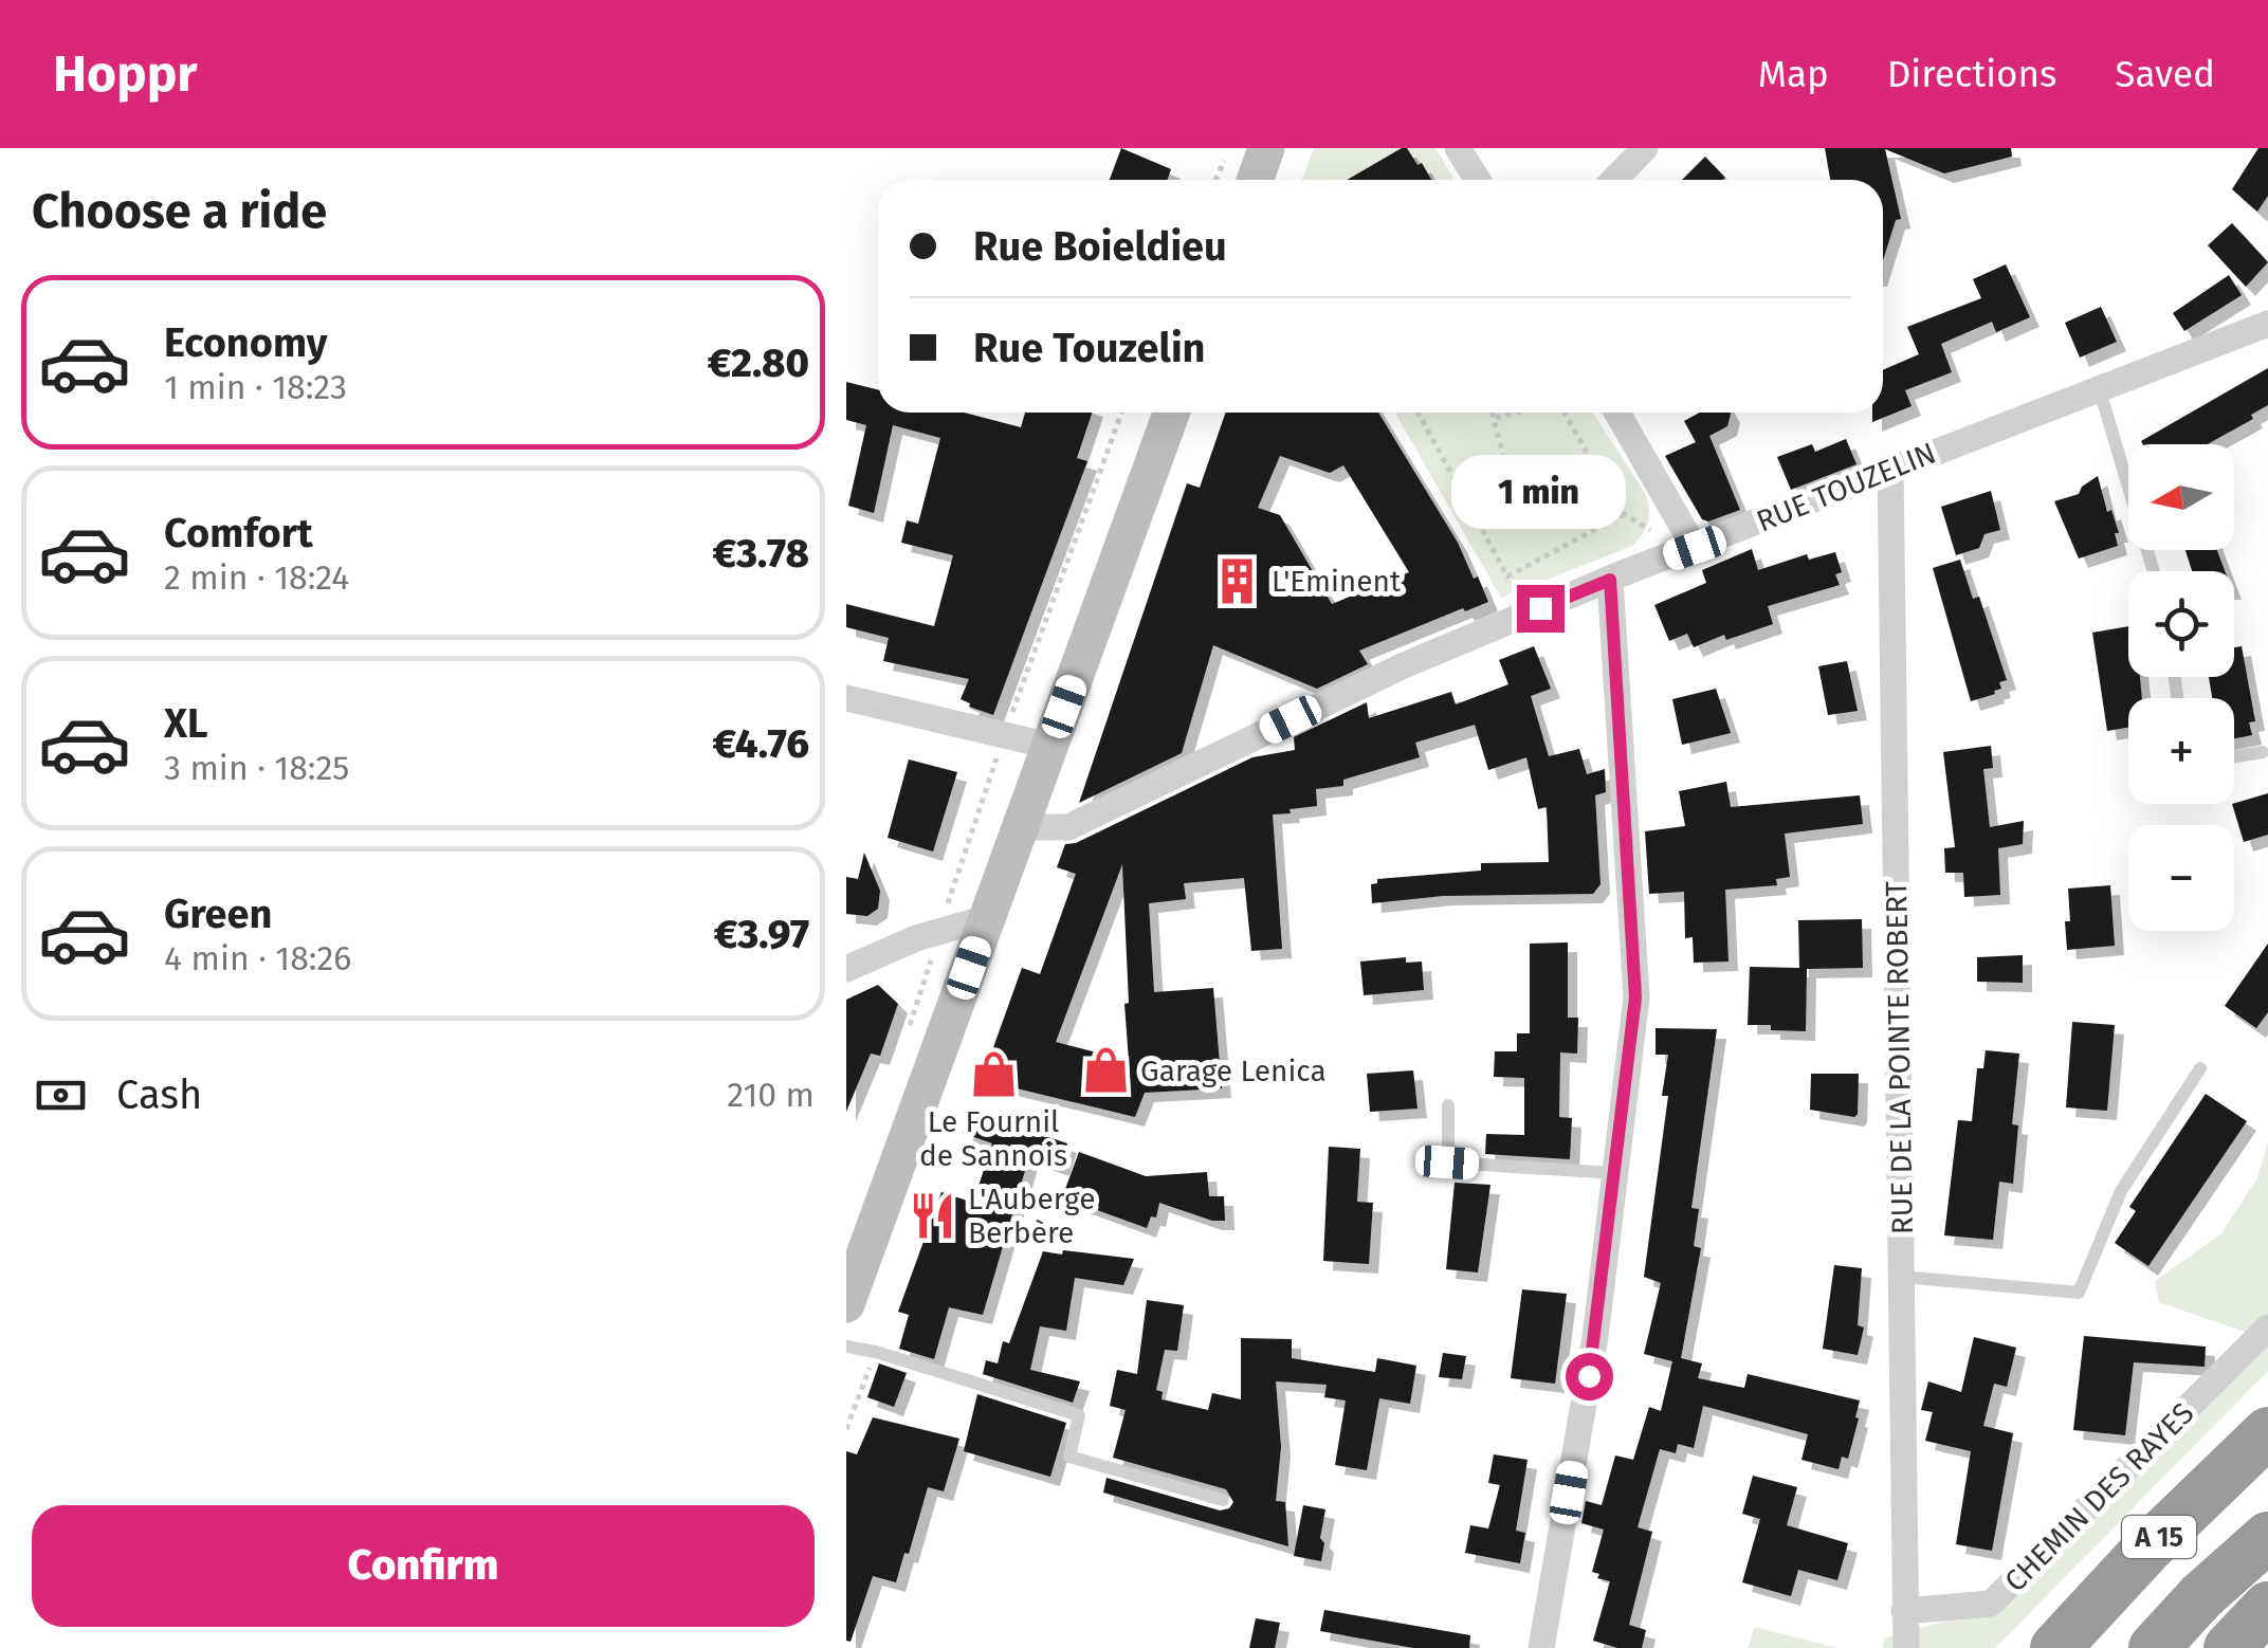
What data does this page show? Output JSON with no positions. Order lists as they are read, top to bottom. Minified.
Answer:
{"streets":{"highway":["A 15"],"street":["RUE TOUZELIN","RUE DE LA POINTE ROBERT","CHEMIN DES RAYES"]},"crossings":[["RUE TOUZELIN","RUE DE LA POINTE ROBERT"],["RUE DE LA POINTE ROBERT","CHEMIN DES RAYES"]],"places":{"building":["L'Eminent"],"shop":["Garage Lenica","Le Fournil de Sannois"],"restaurant":["L'Auberge Berbère"]},"north":"left","page":{"header":"Hoppr","nav":["Map","Directions","Saved"],"heading":"Choose a ride","banner":["Rue Boieldieu","Rue Touzelin"],"list":[{"name":"Economy","note":"1 min · 18:23","value":"€2.80"},{"name":"Comfort","note":"2 min · 18:24","value":"€3.78"},{"name":"XL","note":"3 min · 18:25","value":"€4.76"},{"name":"Green","note":"4 min · 18:26","value":"€3.97"}],"map_buttons":["+","−"],"bubble":"1 min","pay":["Cash","210 m"],"buttons":"Confirm"}}
